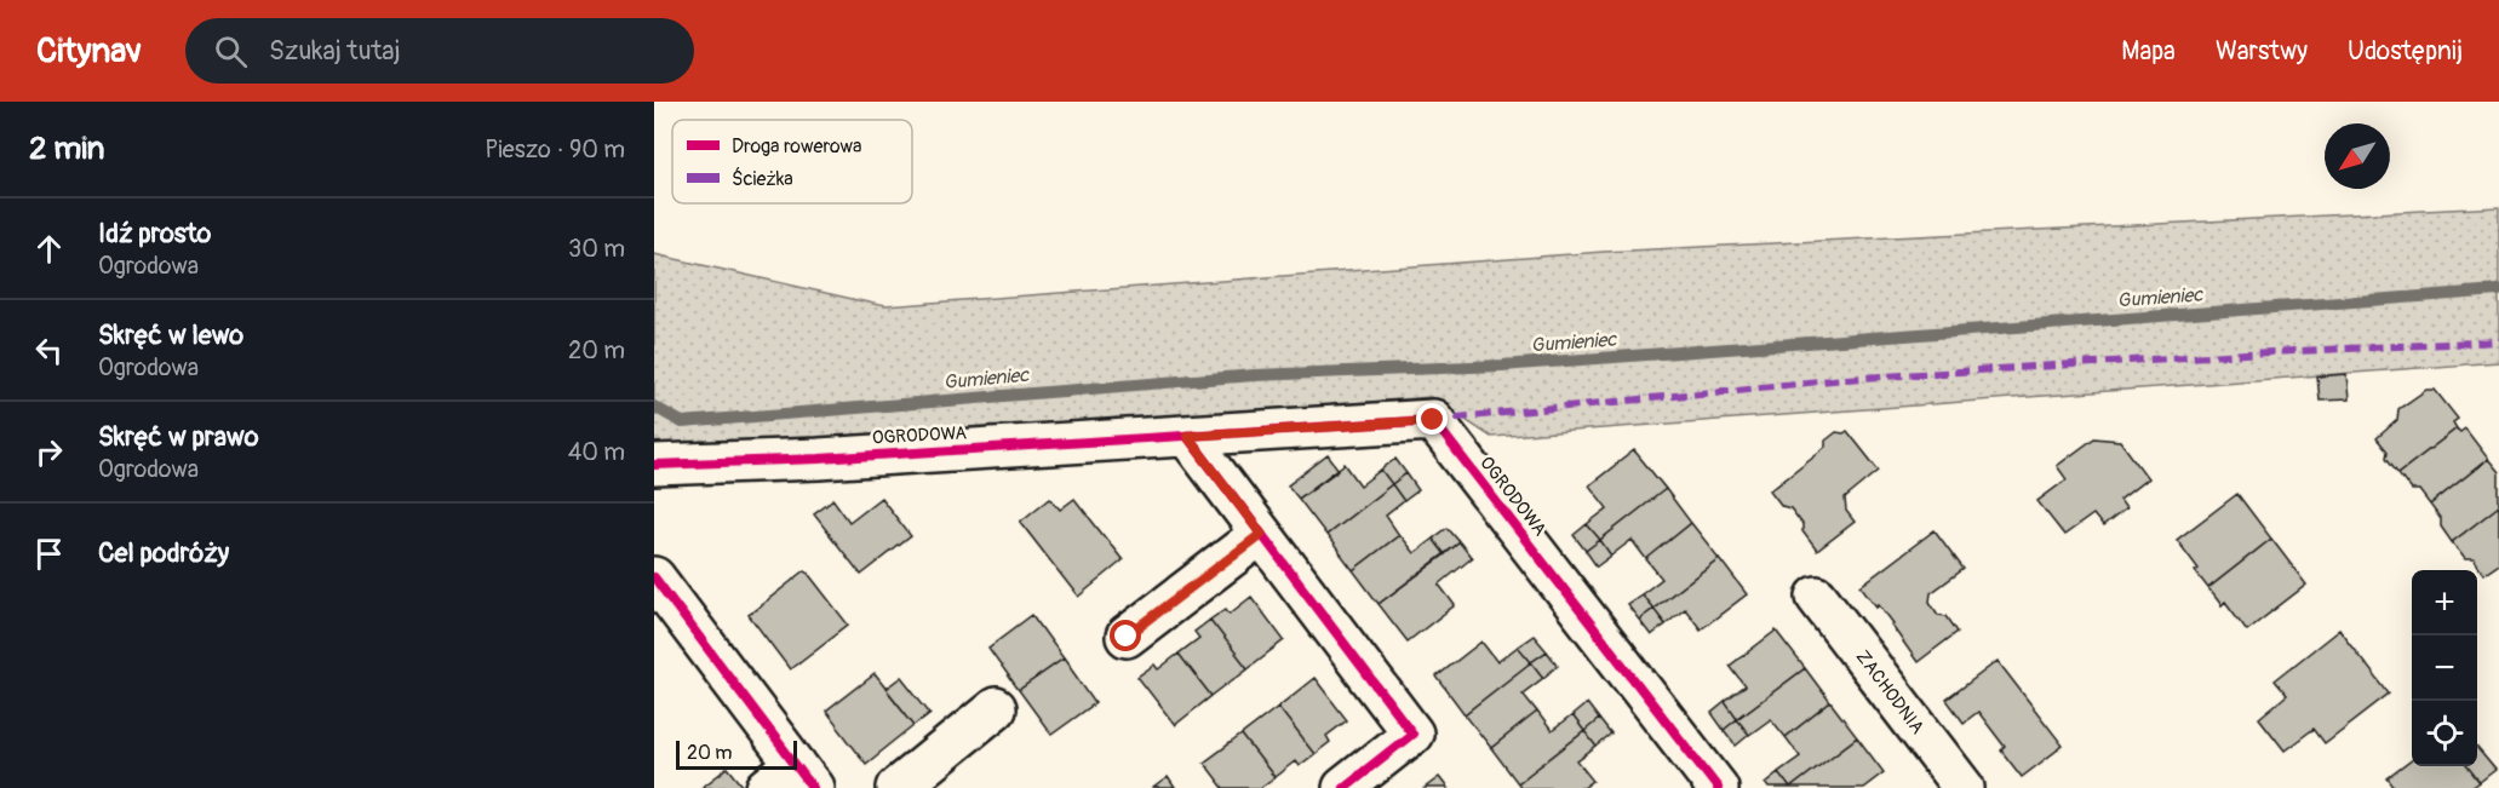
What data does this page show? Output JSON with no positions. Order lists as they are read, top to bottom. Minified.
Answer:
{"streets":{"street":["OGRODOWA","ZACHODNIA"]},"water":["Gumieniec"],"legend":["Droga rowerowa","Ścieżka"],"scale_bar":"20 m","north":"bottom left","page":{"header":"Citynav","search":"Szukaj tutaj","nav":["Mapa","Warstwy","Udostępnij"],"heading":["2 min","Pieszo · 90 m"],"list":[["Idź prosto","Ogrodowa","30 m"],["Skręć w lewo","Ogrodowa","20 m"],["Skręć w prawo","Ogrodowa","40 m"],"Cel podróży"],"map_buttons":["+","−"],"scale":"20 m"}}
